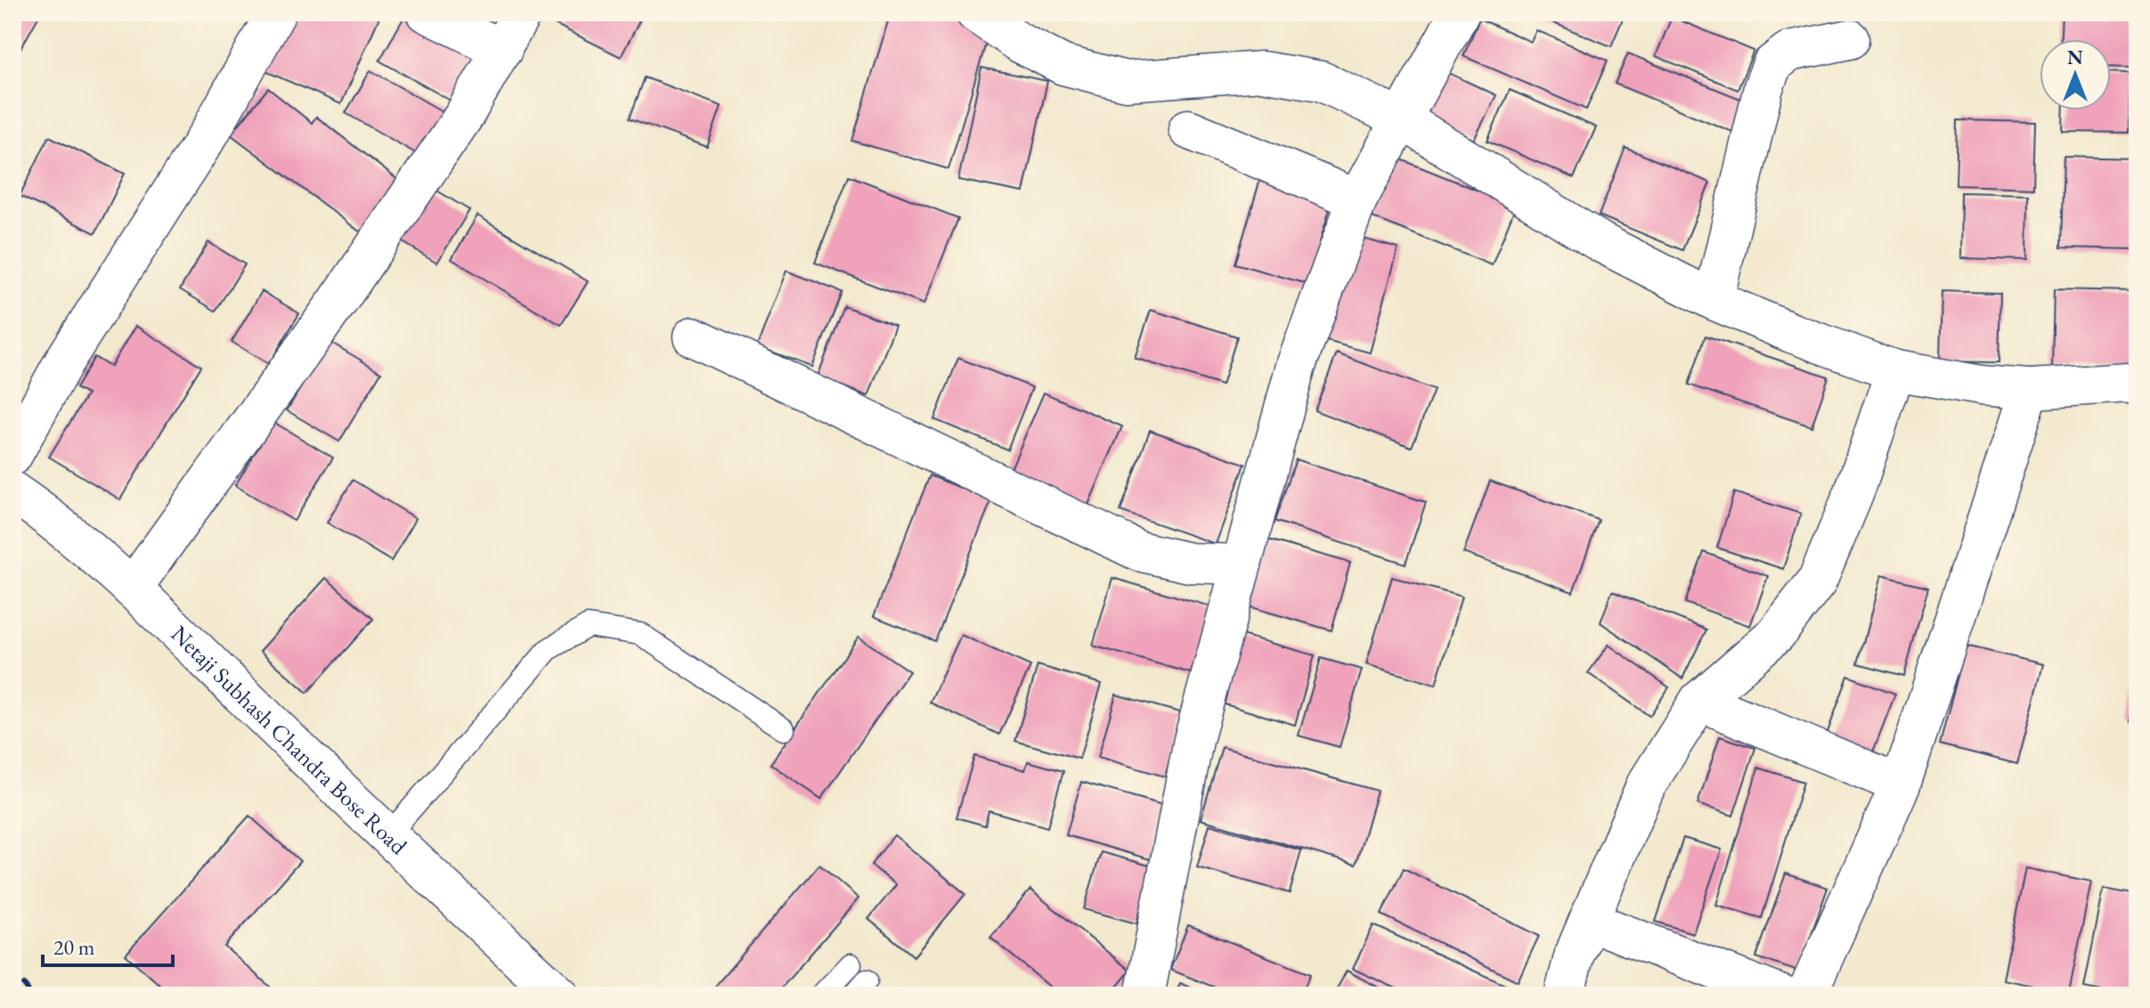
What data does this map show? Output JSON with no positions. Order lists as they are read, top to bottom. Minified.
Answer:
{"streets":{"street":["Netaji Subhash Chandra Bose Road"]},"scale_bar":"20 m","north":"top"}
